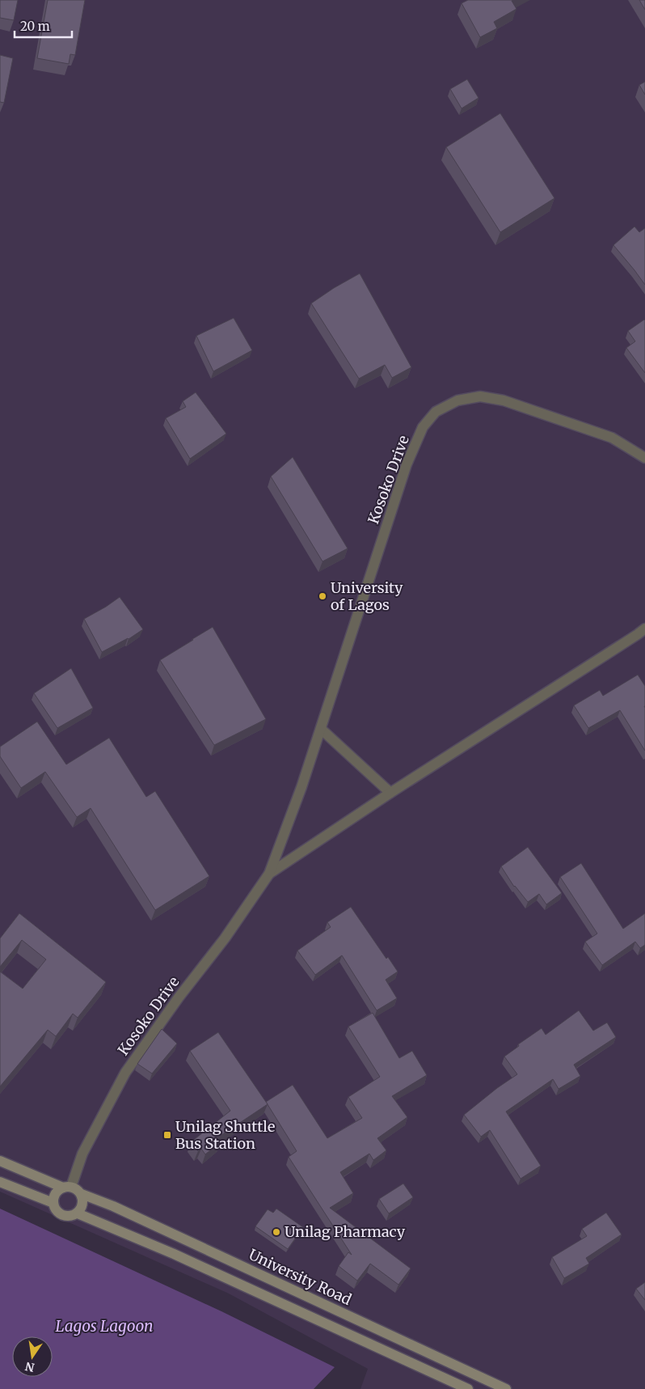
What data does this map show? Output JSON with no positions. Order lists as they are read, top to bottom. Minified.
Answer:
{"streets":{"main road":["University Road"],"street":["Kosoko Drive"]},"crossings":[["Kosoko Drive","University Road"]],"water":["Lagos Lagoon"],"places":{"other":["University of Lagos","Unilag Pharmacy"],"transit":["Unilag Shuttle Bus Station"]},"scale_bar":"20 m","north":"bottom"}
